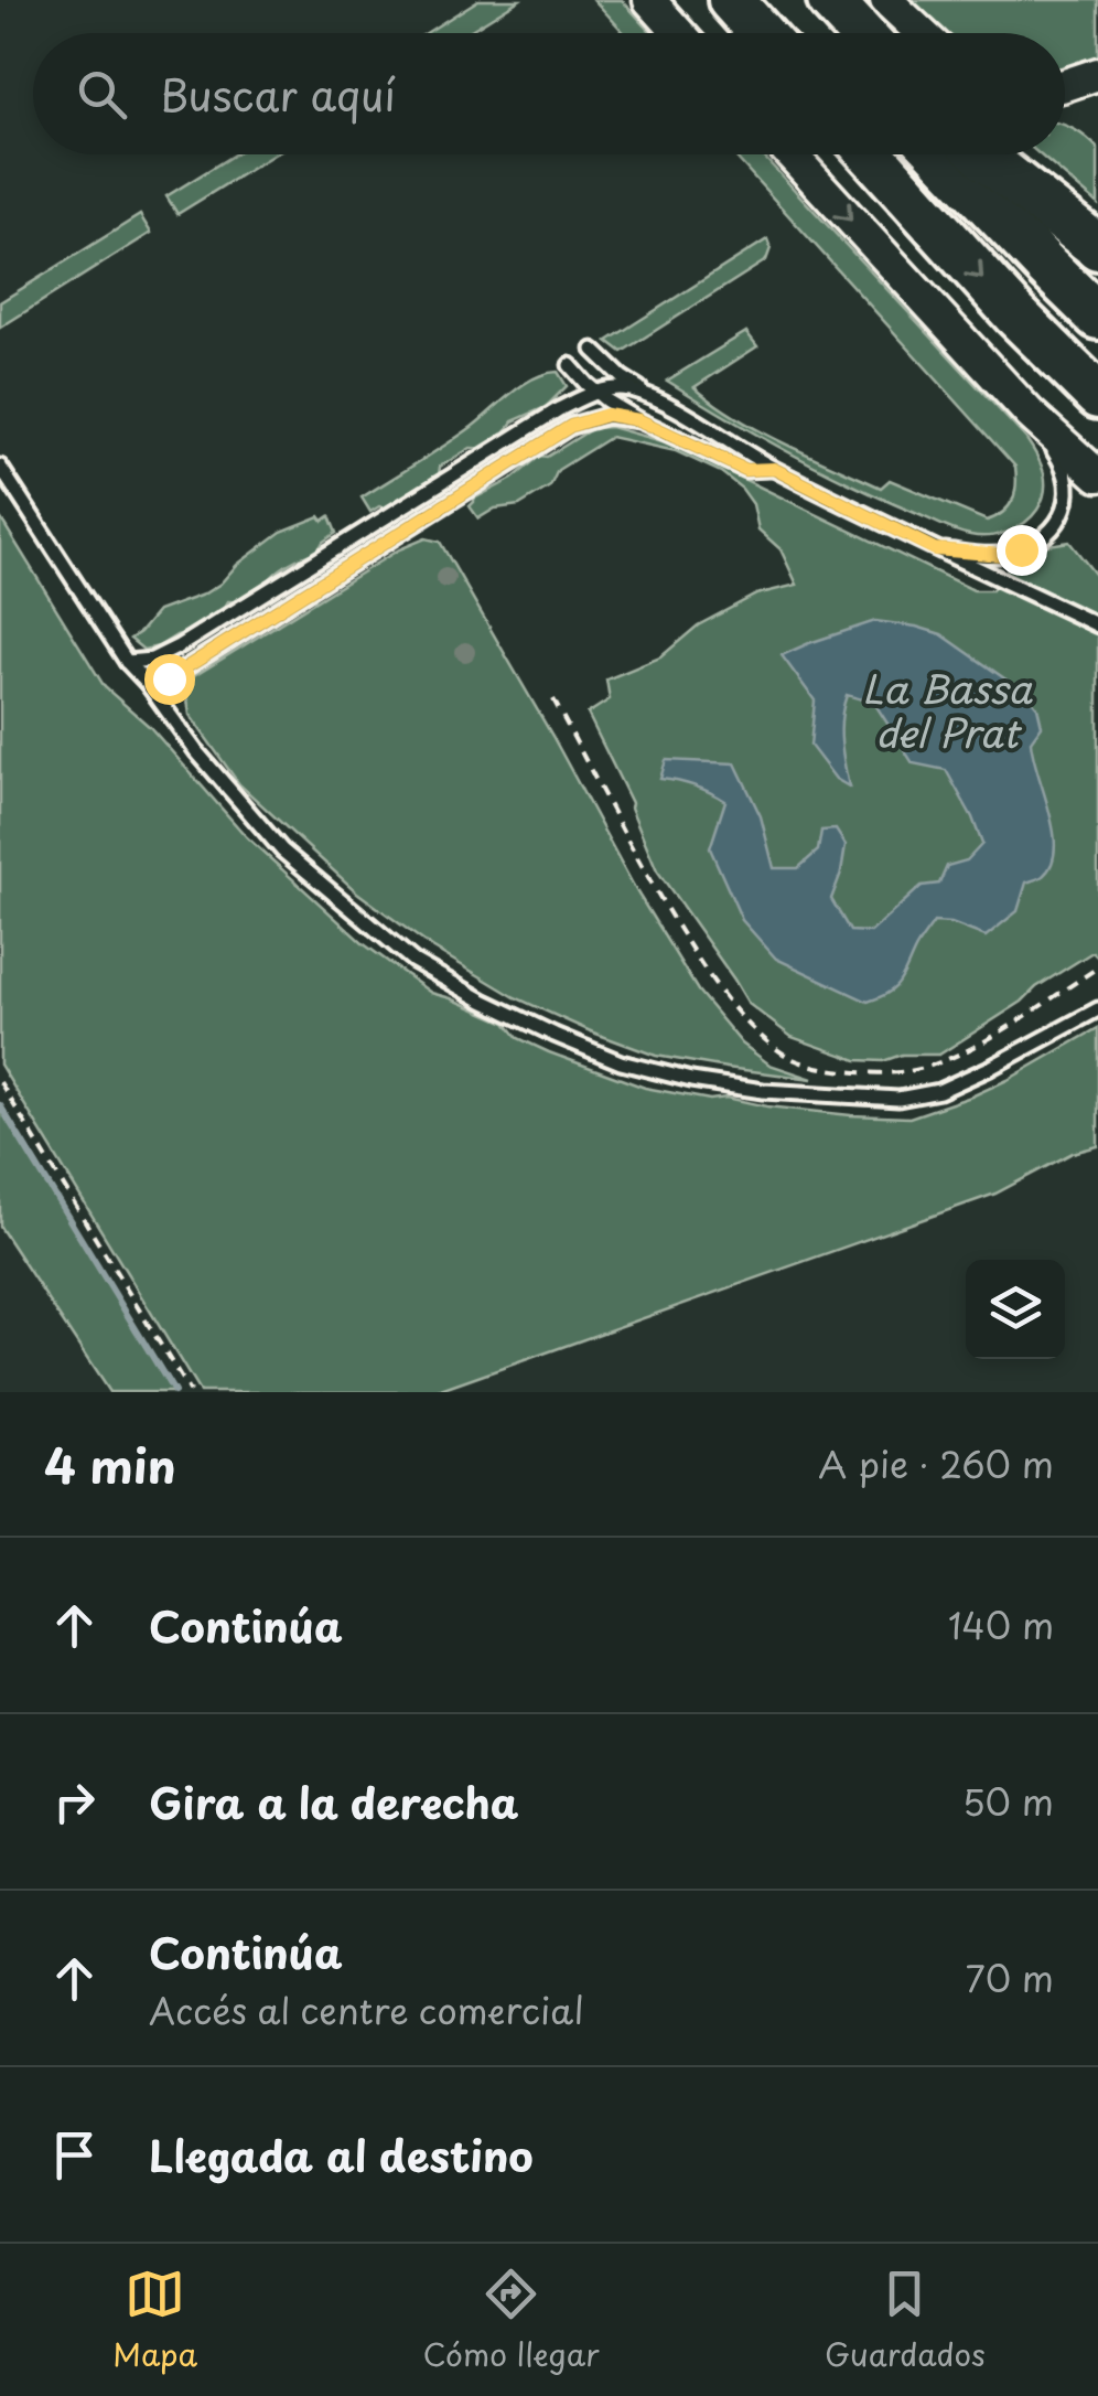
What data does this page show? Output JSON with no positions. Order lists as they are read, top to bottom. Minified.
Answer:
{"water":["La Bassa del Prat"],"page":{"search":"Buscar aquí","heading":["4 min","A pie · 260 m"],"list":[["Continúa","140 m"],["Gira a la derecha","50 m"],["Continúa","Accés al centre comercial","70 m"],"Llegada al destino"],"nav":["Mapa","Cómo llegar","Guardados"]}}
